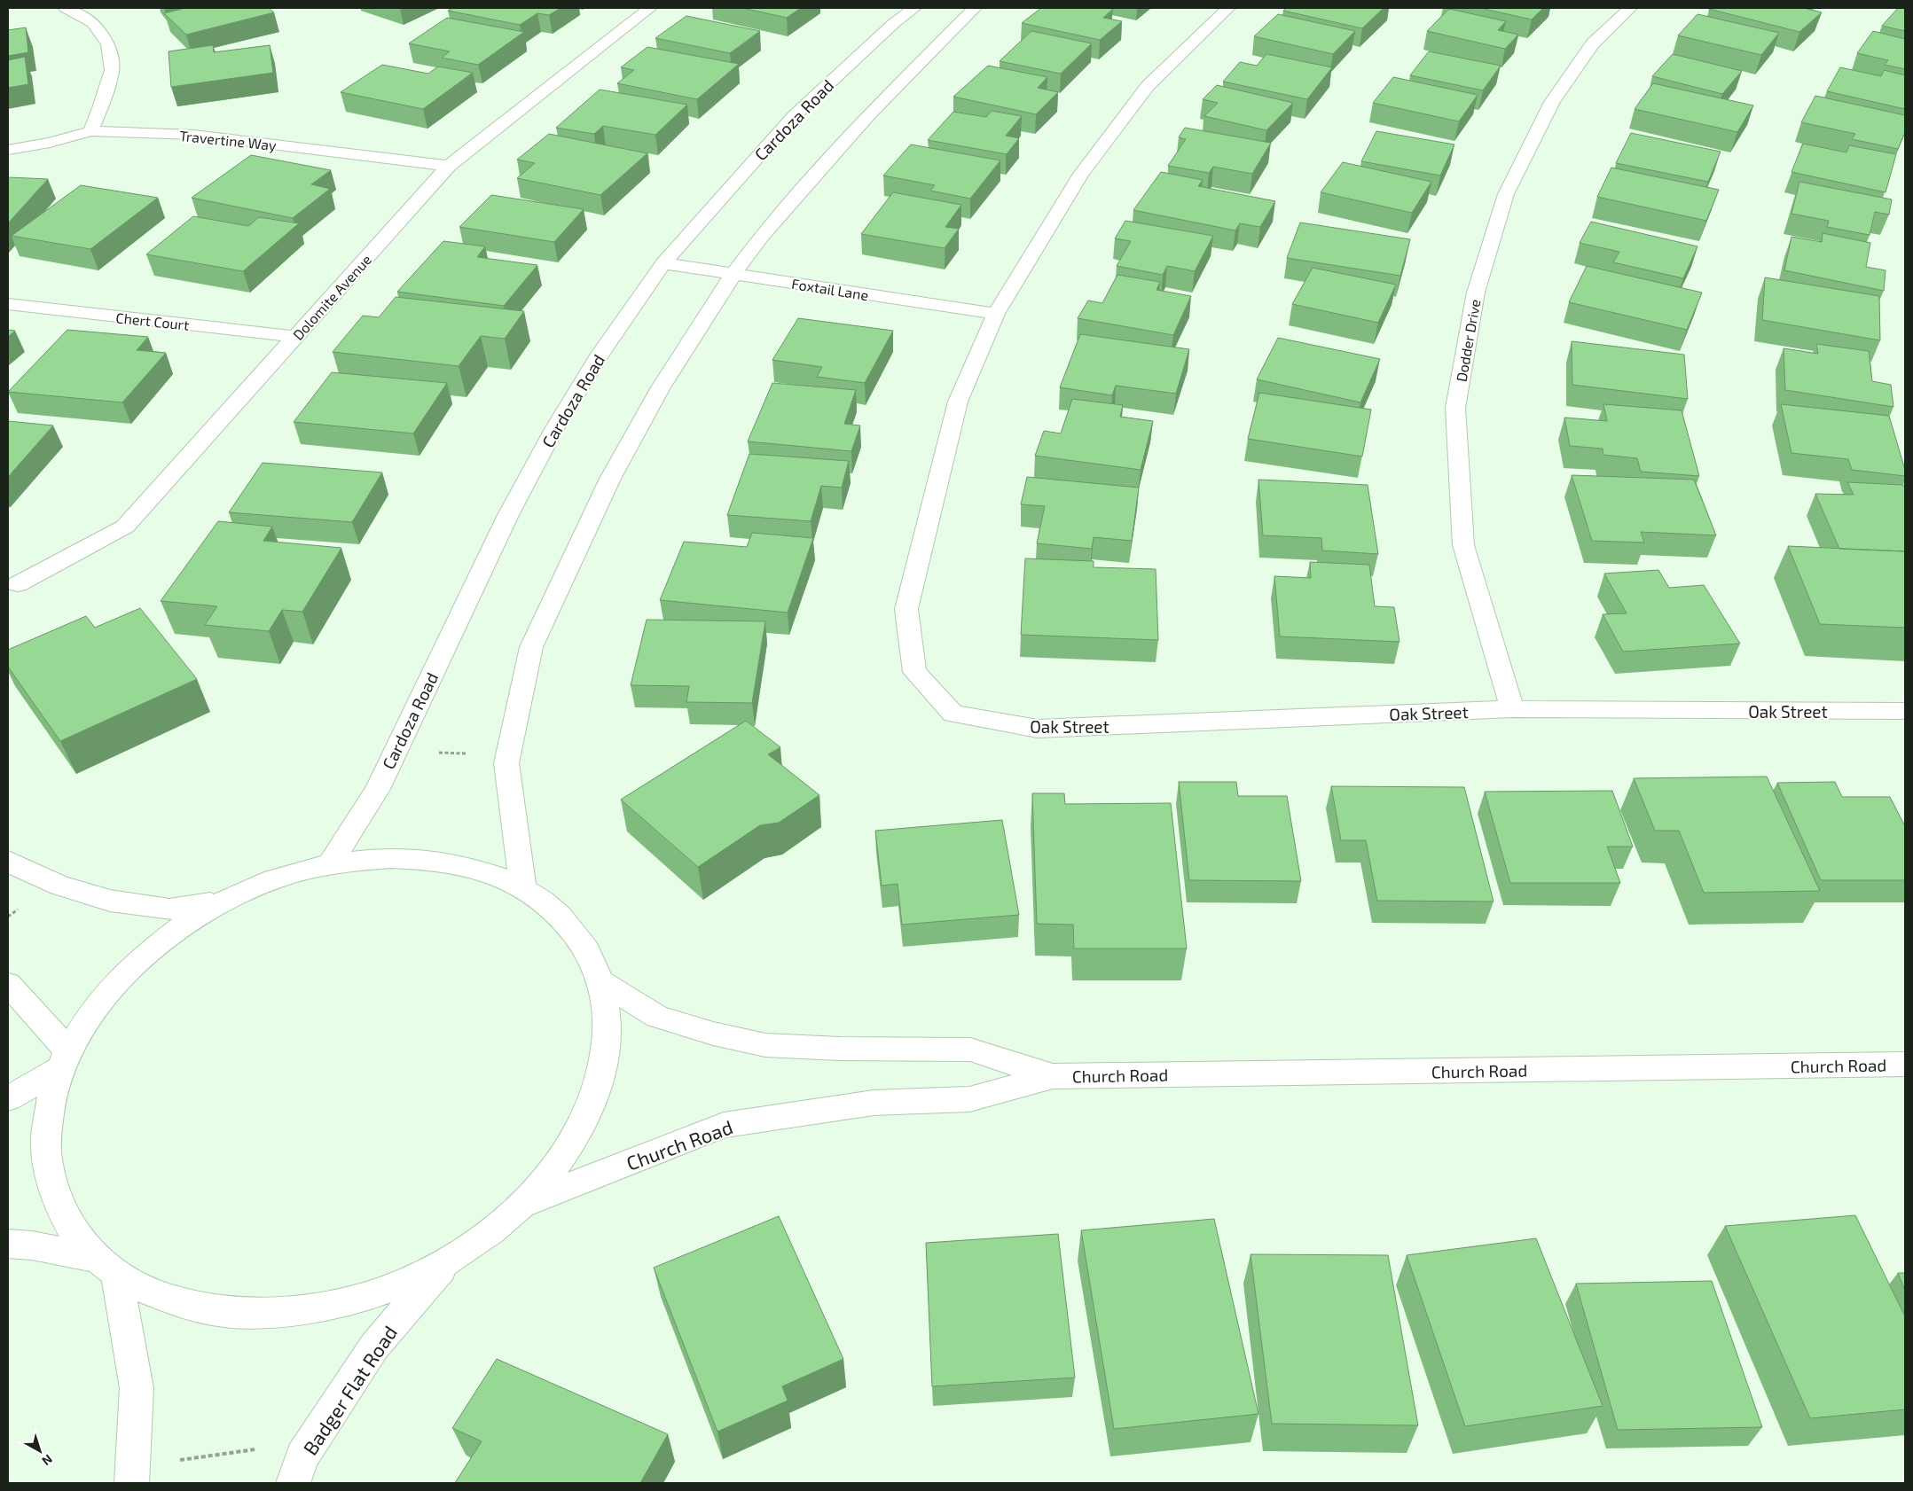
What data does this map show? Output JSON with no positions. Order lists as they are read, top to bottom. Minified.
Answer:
{"streets":{"street":["Cardoza Road","Travertine Way","Foxtail Lane","Dolomite Avenue","Chert Court","Dodder Drive","Oak Street","Church Road","Badger Flat Road"]},"crossings":[["Cardoza Road","Foxtail Lane"],["Travertine Way","Dolomite Avenue"],["Foxtail Lane","Oak Street"],["Dolomite Avenue","Chert Court"],["Dodder Drive","Oak Street"]],"north":"bottom right"}
